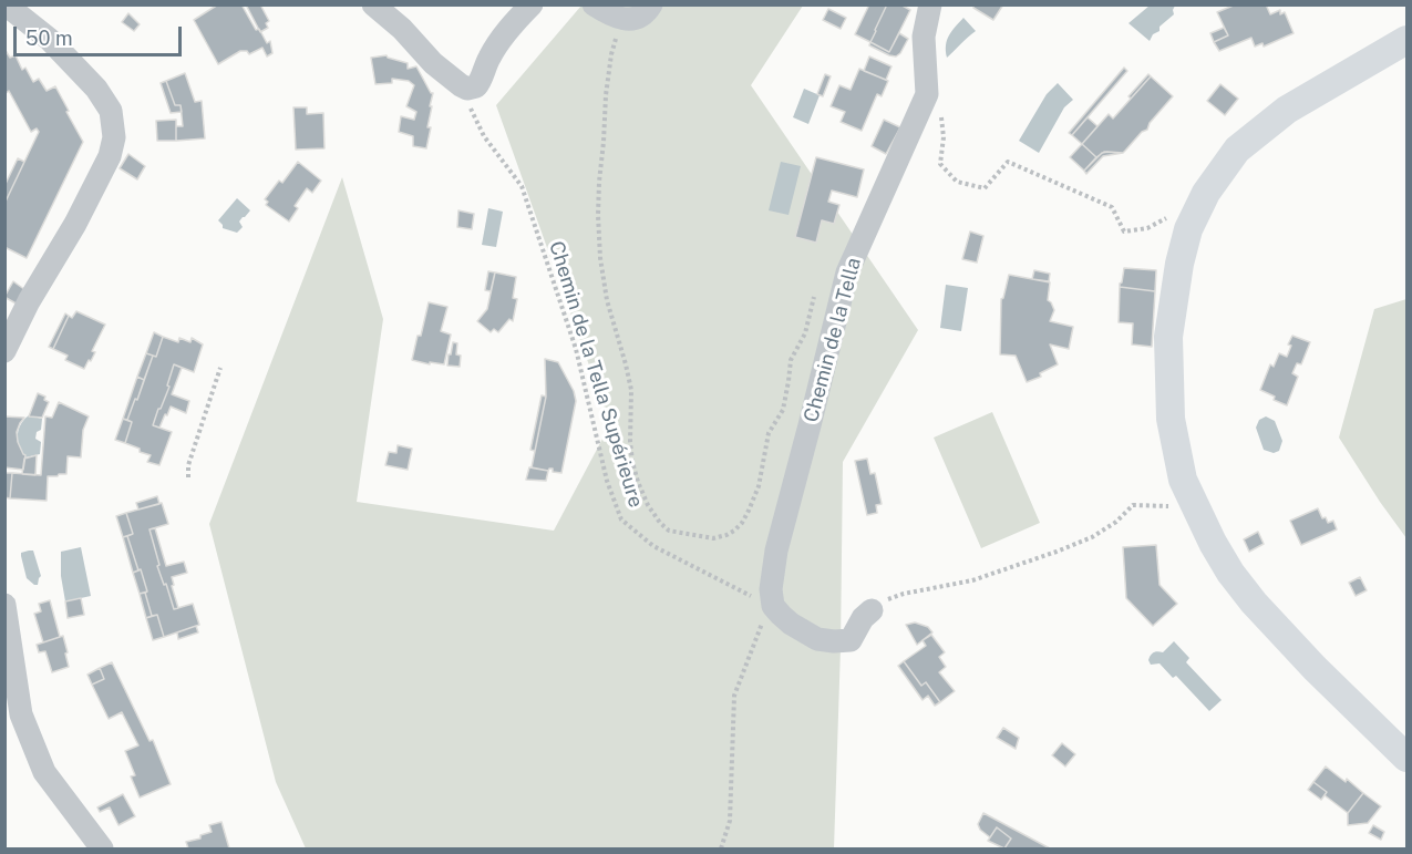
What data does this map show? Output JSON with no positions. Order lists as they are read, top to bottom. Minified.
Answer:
{"streets":{"street":["Chemin de la Tella"],"path":["Chemin de la Tella Supérieure"]},"crossings":[["Chemin de la Tella","Chemin de la Tella Supérieure"]],"scale_bar":"50 m"}
